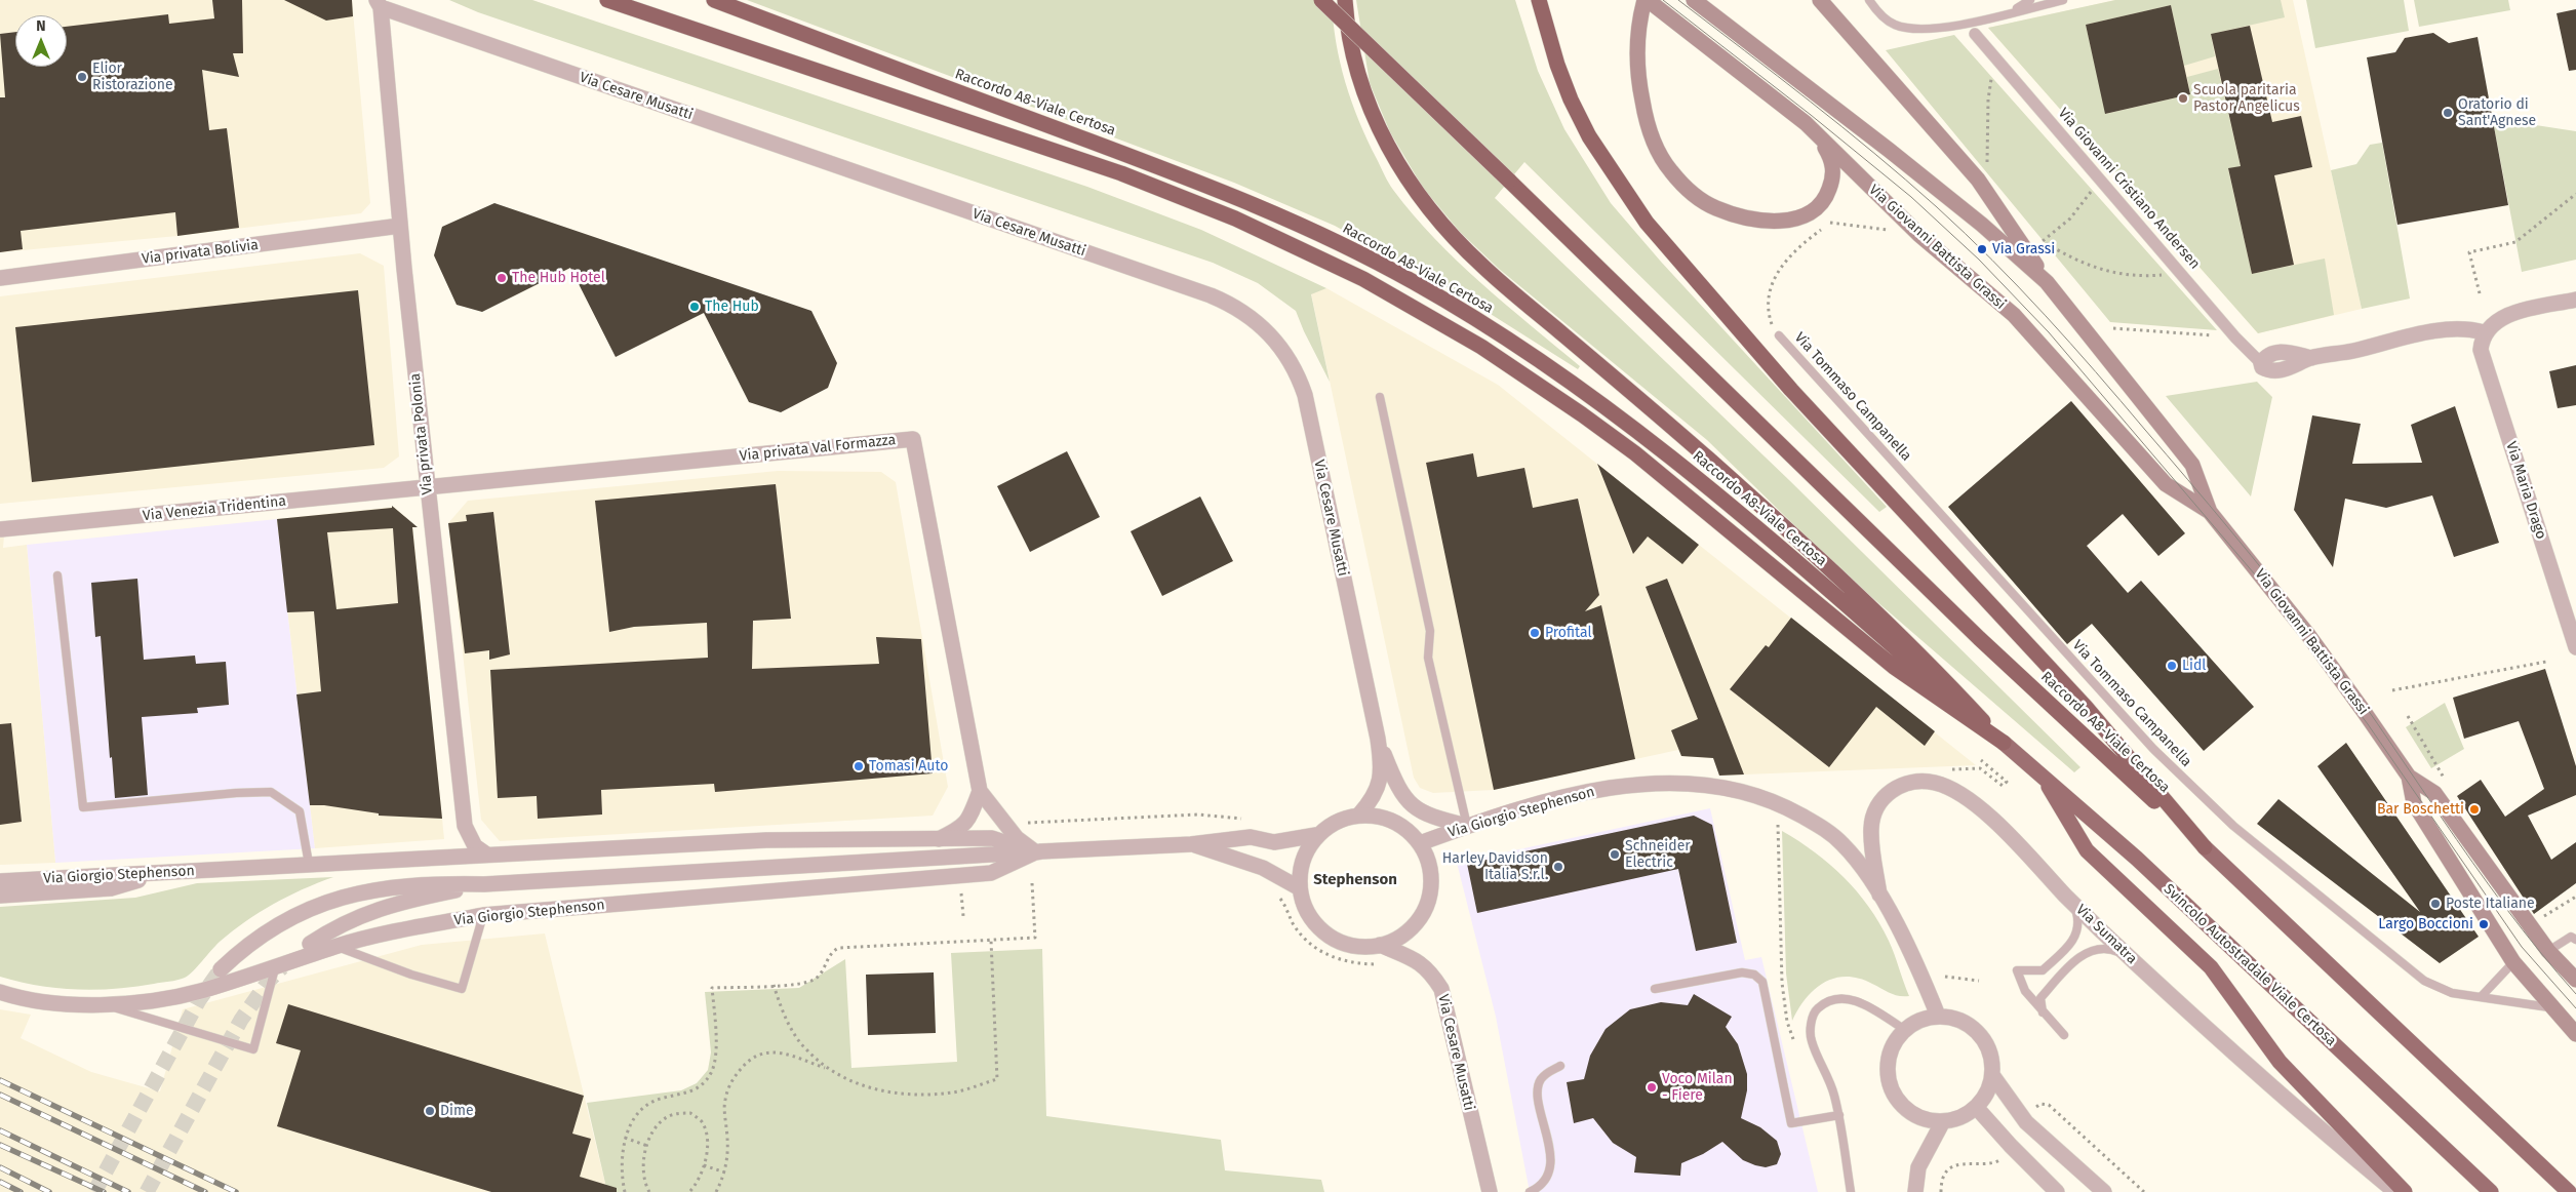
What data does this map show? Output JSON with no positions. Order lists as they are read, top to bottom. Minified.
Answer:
{"streets":{"highway":["Raccordo A8-Viale Certosa","Svincolo Autostradale Viale Certosa"],"main road":["Via Giovanni Battista Grassi"],"street":["Via Cesare Musatti","Via Giovanni Cristiano Andersen","Via privata Bolivia","Via privata Polonia","Via privata Val Formazza","Via Maria Drago","Via Venezia Tridentina","Via Giorgio Stephenson","Via Sumatra"],"lane":["Via Tommaso Campanella"]},"crossings":[["Via Cesare Musatti","Via privata Polonia"],["Via Cesare Musatti","Via Giorgio Stephenson"],["Raccordo A8-Viale Certosa","Svincolo Autostradale Viale Certosa"],["Via Giovanni Battista Grassi","Via Tommaso Campanella"],["Via privata Bolivia","Via privata Polonia"],["Via privata Polonia","Via privata Val Formazza"],["Via privata Polonia","Via Venezia Tridentina"],["Via privata Polonia","Via Giorgio Stephenson"],["Via privata Val Formazza","Via Venezia Tridentina"],["Via privata Val Formazza","Via Giorgio Stephenson"],["Via Giorgio Stephenson","Via Sumatra"]],"districts":["Stephenson"],"places":["Elior Ristorazione","Scuola paritaria Pastor Angelicus","Oratorio di Sant'Agnese","Via Grassi","The Hub Hotel","The Hub","Profital","Lidl","Tomasi Auto","Bar Boschetti","Schneider Electric","Harley Davidson Italia S.r.l.","Poste Italiane","Largo Boccioni","Voco Milan - Fiere","Dime"],"north":"top"}
